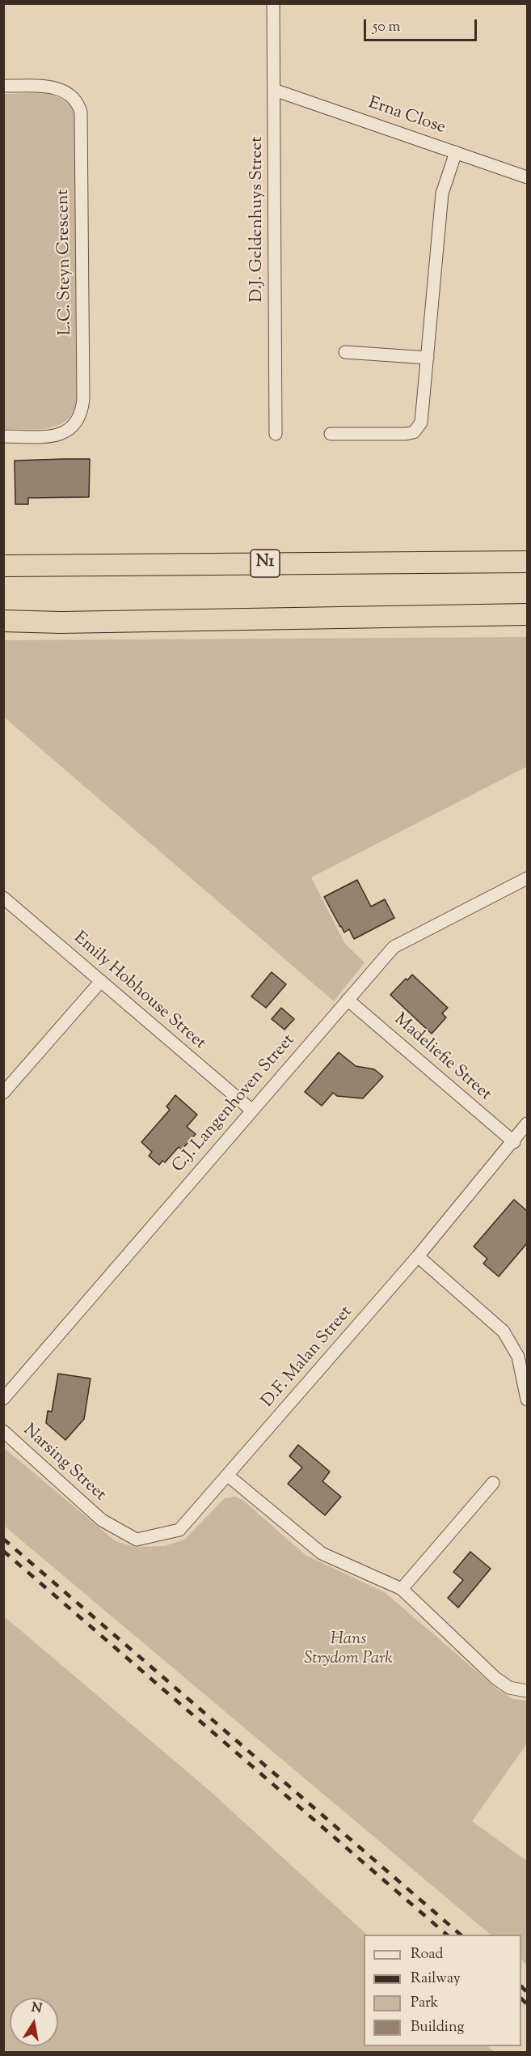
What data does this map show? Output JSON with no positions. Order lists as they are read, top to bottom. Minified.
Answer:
{"streets":{"highway":["N1"],"street":["Erna Close","D.J. Geldenhuys Street","L.C. Steyn Crescent","Emily Hobhouse Street","Madeliefie Street","C.J. Langenhoven Street","D.F. Malan Street","Narsing Street"]},"crossings":[["Erna Close","D.J. Geldenhuys Street"],["Emily Hobhouse Street","C.J. Langenhoven Street"],["Madeliefie Street","C.J. Langenhoven Street"],["Madeliefie Street","D.F. Malan Street"],["D.F. Malan Street","Narsing Street"]],"parks":["Hans Strydom Park"],"legend":["Road","Railway","Park","Building"],"scale_bar":"50 m","north":"top"}
